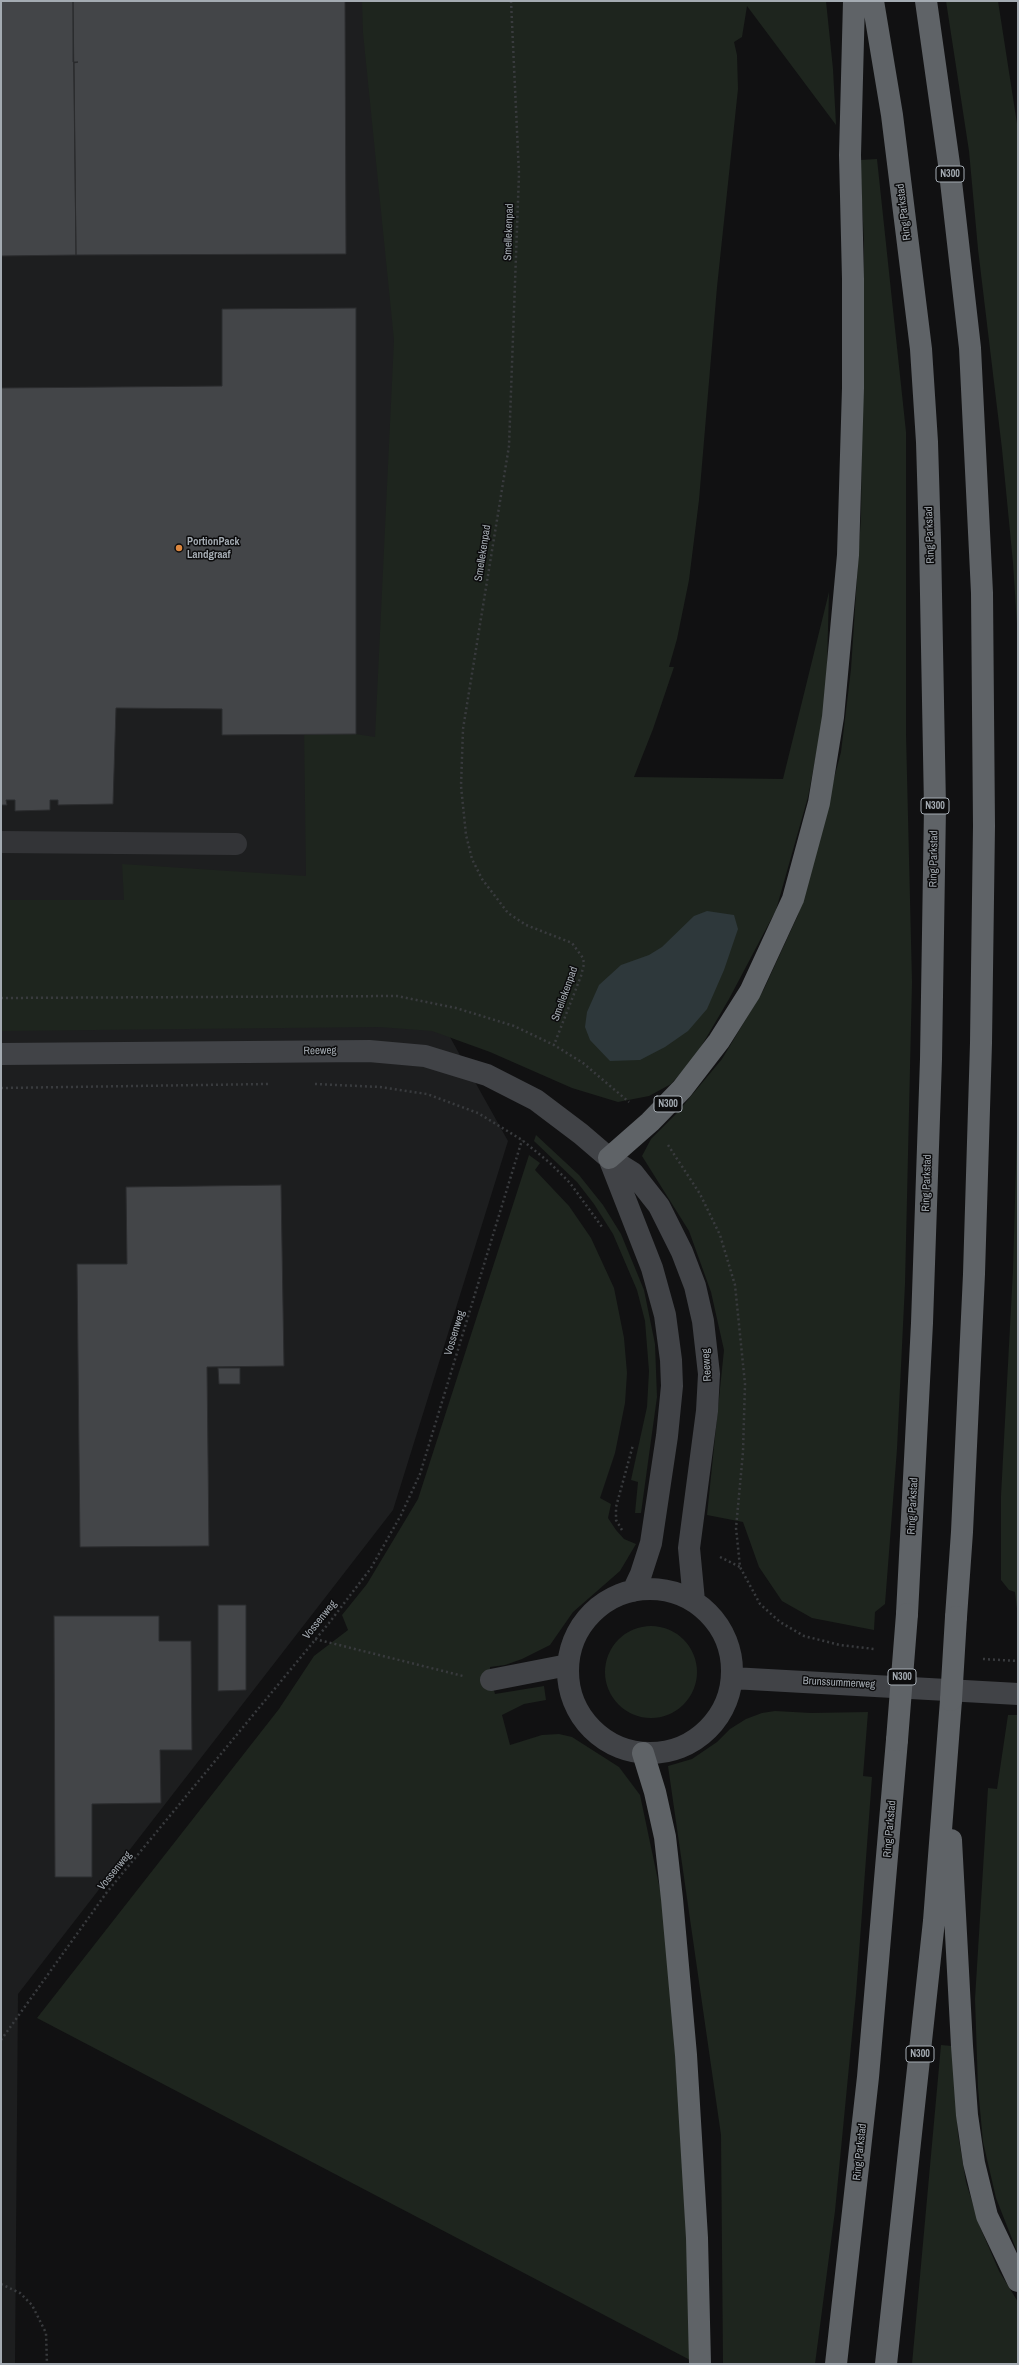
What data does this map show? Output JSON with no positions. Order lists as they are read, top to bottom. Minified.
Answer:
{"streets":{"highway":["N300","Ring Parkstad"],"street":["Reeweg","Brunssummerweg"],"path":["Smellekenpad","Vossenweg"]},"crossings":[["N300","Reeweg"]],"places":["PortionPack Landgraaf"]}
